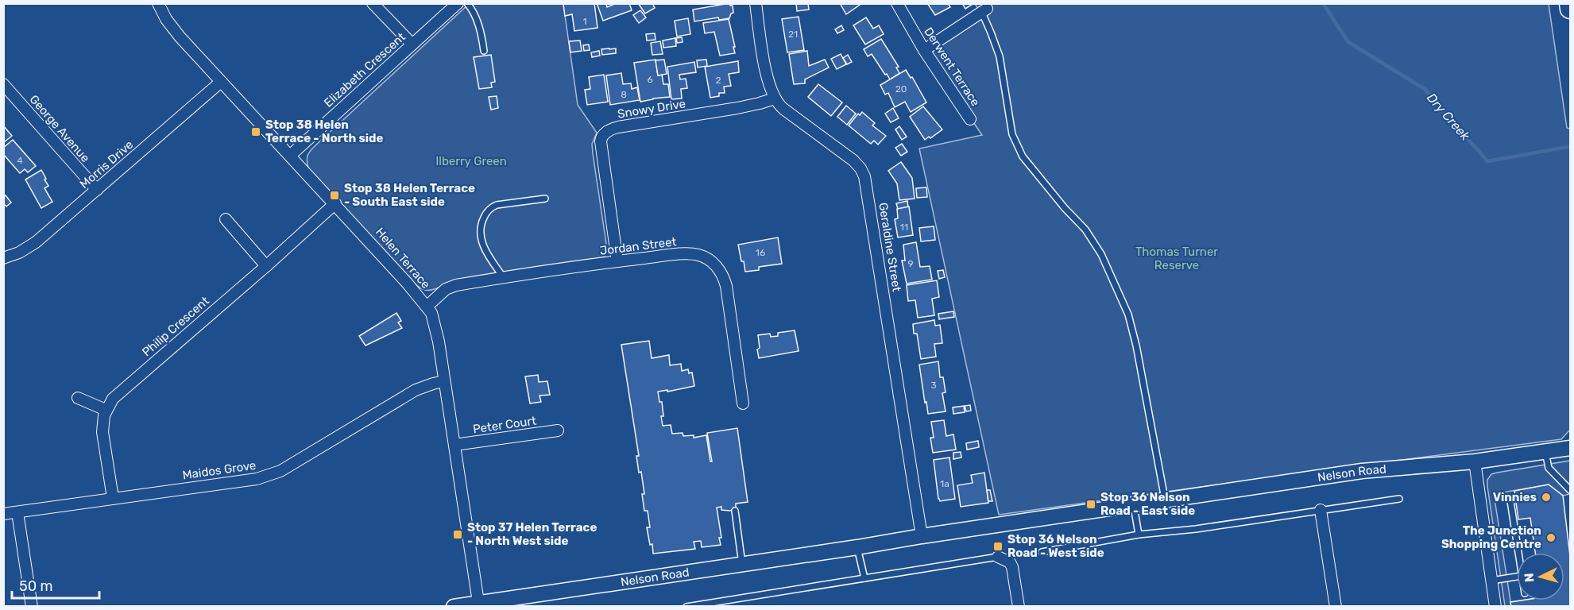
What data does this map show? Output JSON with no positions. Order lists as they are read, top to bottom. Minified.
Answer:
{"streets":{"main road":["Nelson Road"],"street":["Derwent Terrace","Elizabeth Crescent","Snowy Drive","George Avenue","Morris Drive","Jordan Street","Geraldine Street","Helen Terrace","Philip Crescent","Peter Court","Maidos Grove"]},"crossings":[["Elizabeth Crescent","Helen Terrace"],["Snowy Drive","Jordan Street"],["Snowy Drive","Geraldine Street"],["George Avenue","Morris Drive"],["Morris Drive","Helen Terrace"],["Jordan Street","Helen Terrace"],["Geraldine Street","Nelson Road"],["Helen Terrace","Philip Crescent"],["Helen Terrace","Peter Court"],["Helen Terrace","Maidos Grove"],["Helen Terrace","Nelson Road"]],"water":["Dry Creek"],"parks":["Ilberry Green","Thomas Turner Reserve"],"places":{"transit":["Stop 38 Helen Terrace - North side","Stop 38 Helen Terrace - South East side","Stop 36 Nelson Road - East side","Stop 37 Helen Terrace - North West side","Stop 36 Nelson Road - West side"],"other":["Vinnies","The Junction Shopping Centre"]},"house_numbers":["1","21","6","2","20","8","4","11","16","9","3","1a"],"scale_bar":"50 m","north":"left"}
